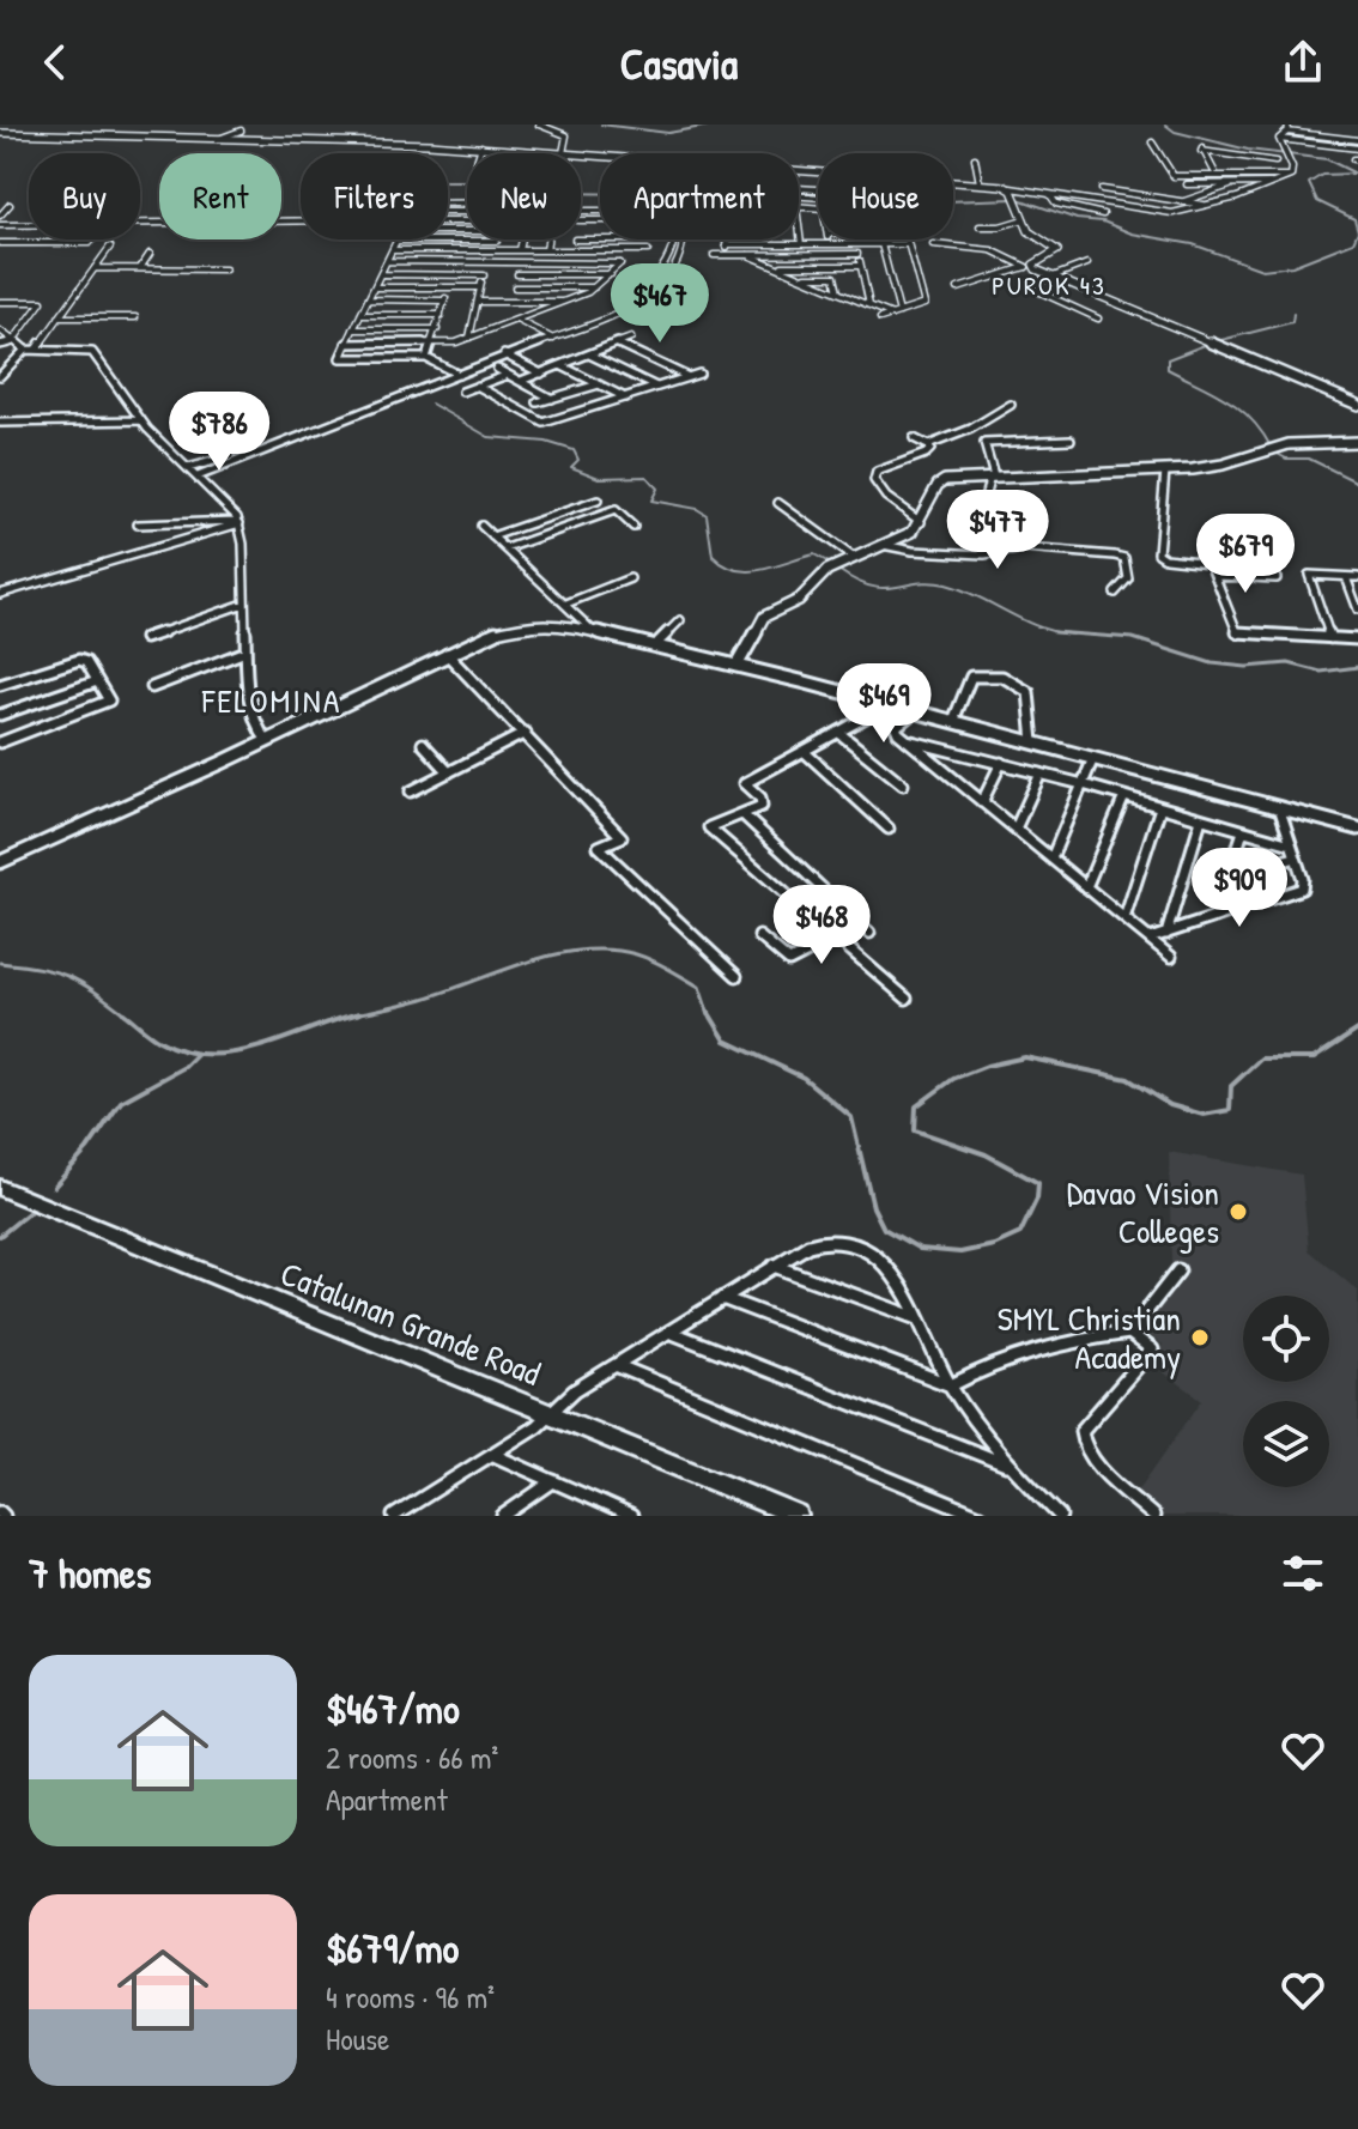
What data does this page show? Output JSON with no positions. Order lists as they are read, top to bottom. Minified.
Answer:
{"streets":{"main road":["Catalunan Grande Road"]},"districts":["PUROK 43","FELOMINA"],"places":["Davao Vision Colleges","SMYL Christian Academy"],"page":{"header":"Casavia","chip":["Buy","Rent","Filters","New","Apartment","House"],"price":["$467","$786","$477","$679","$469","$909","$468"],"heading":"7 homes","list":[{"name":"$467/mo","note":"2 rooms · 66 m² · Apartment"},{"name":"$679/mo","note":"4 rooms · 96 m² · House"}]}}
